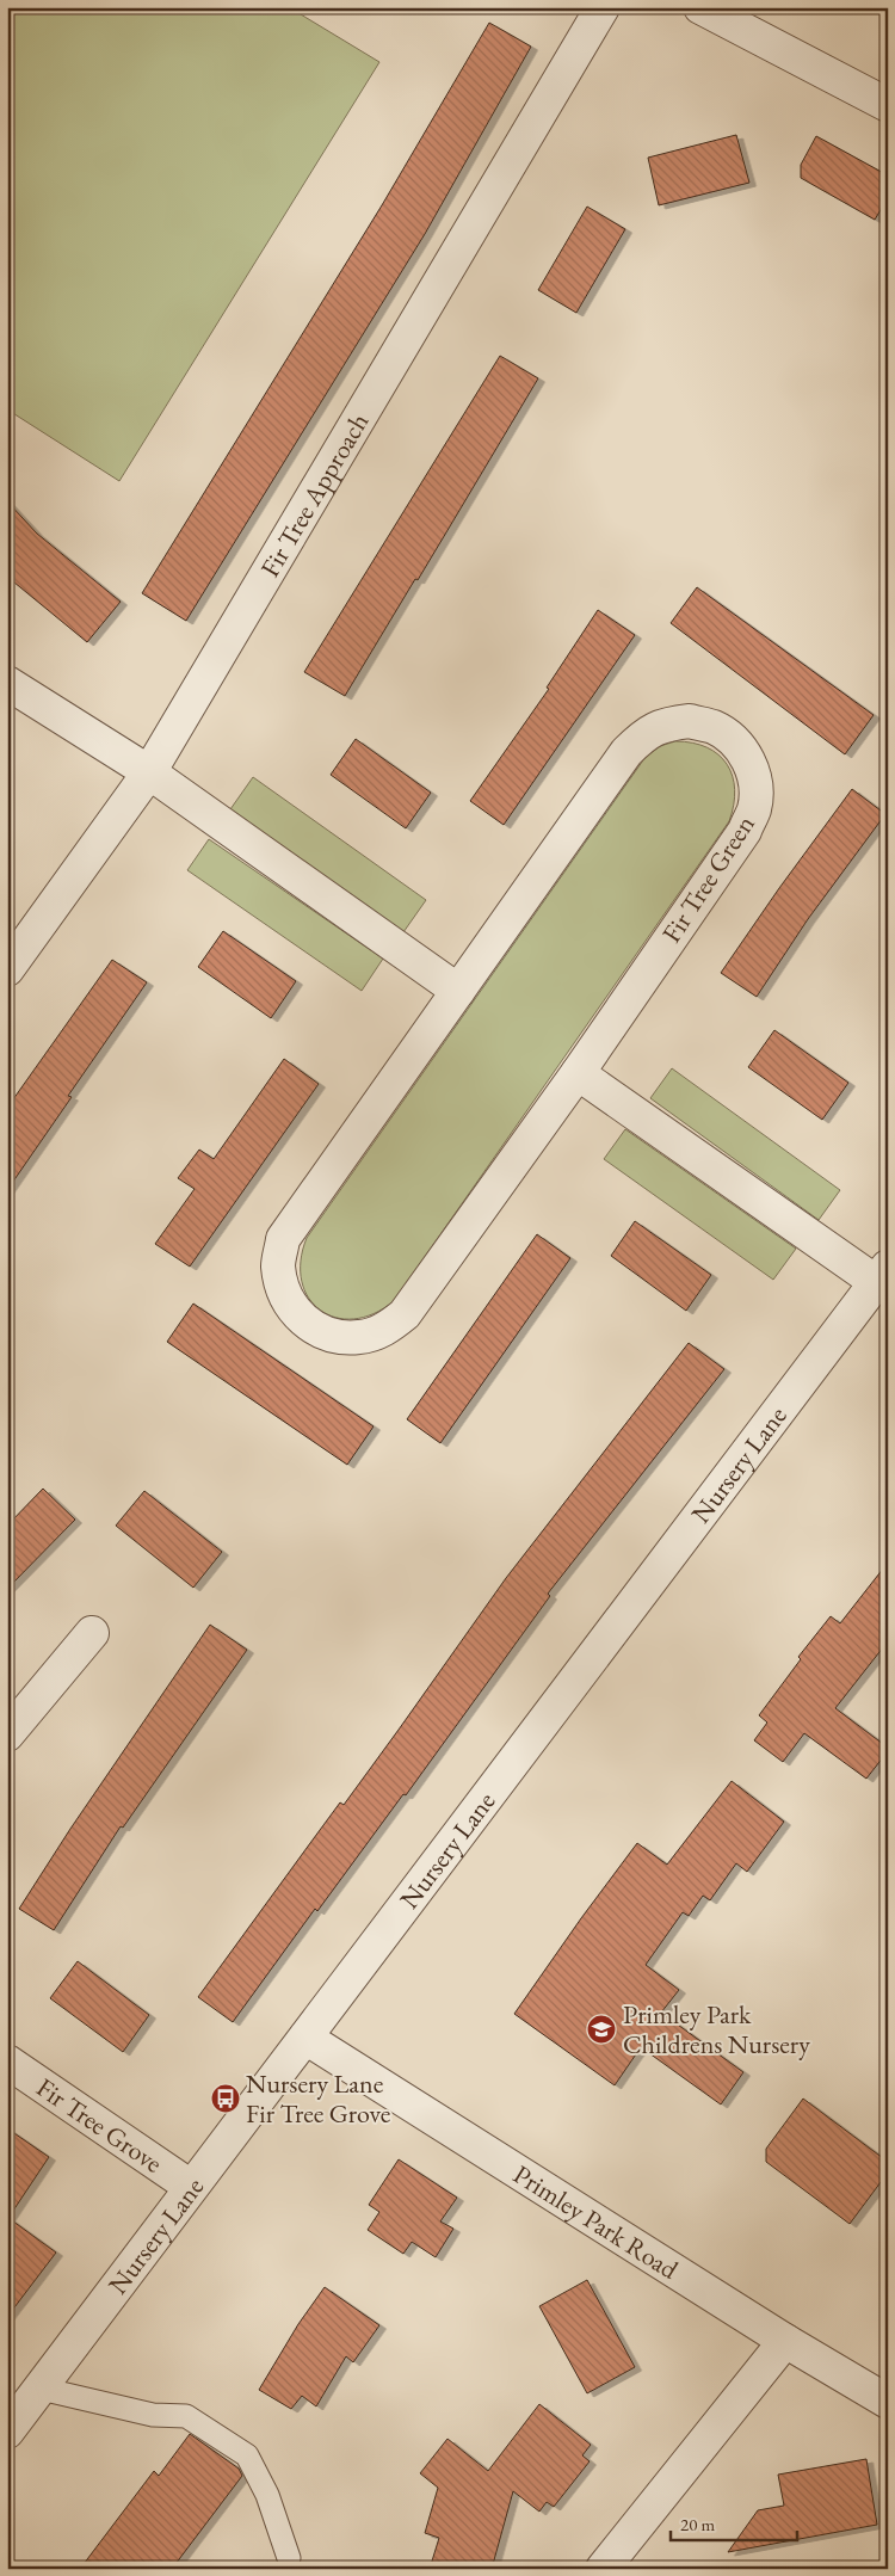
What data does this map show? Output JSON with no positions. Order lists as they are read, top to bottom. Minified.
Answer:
{"streets":{"street":["Fir Tree Approach","Fir Tree Green","Nursery Lane","Fir Tree Grove","Primley Park Road"]},"crossings":[["Nursery Lane","Fir Tree Grove"],["Nursery Lane","Primley Park Road"]],"places":{"school or university":["Primley Park Childrens Nursery"],"bus stop":["Nursery Lane Fir Tree Grove"]},"scale_bar":"20 m"}
